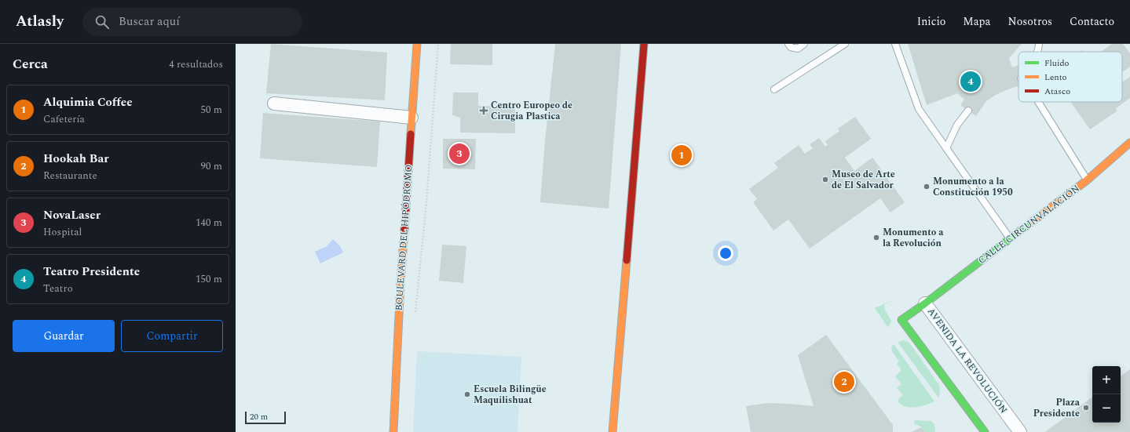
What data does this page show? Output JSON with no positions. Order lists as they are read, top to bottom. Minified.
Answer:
{"streets":{"street":["CALLE CIRCUNVALACIÓN","BOULEVARD DEL HIPÓDROMO","AVENIDA LA REVOLUCIÓN"]},"crossings":[["CALLE CIRCUNVALACIÓN","AVENIDA LA REVOLUCIÓN"]],"places":{"health":["Centro Europeo de Cirugia Plastica"],"other":["Museo de Arte de El Salvador","Monumento a la Constitución 1950","Monumento a la Revolución","Escuela Bilingüe Maquilishuat","Plaza Presidente"]},"legend":["Fluido","Lento","Atasco"],"scale_bar":"20 m","page":{"header":"Atlasly","search":"Buscar aquí","nav":["Inicio","Mapa","Nosotros","Contacto"],"heading":["Cerca","4 resultados"],"pins":["4","3","1","2"],"list":[{"mark":"1","name":"Alquimia Coffee","note":"Cafetería","value":"50 m"},{"mark":"2","name":"Hookah Bar","note":"Restaurante","value":"90 m"},{"mark":"3","name":"NovaLaser","note":"Hospital","value":"140 m"},{"mark":"4","name":"Teatro Presidente","note":"Teatro","value":"150 m"}],"buttons":["Guardar","Compartir"],"map_buttons":["+","−"],"scale":"20 m"}}
